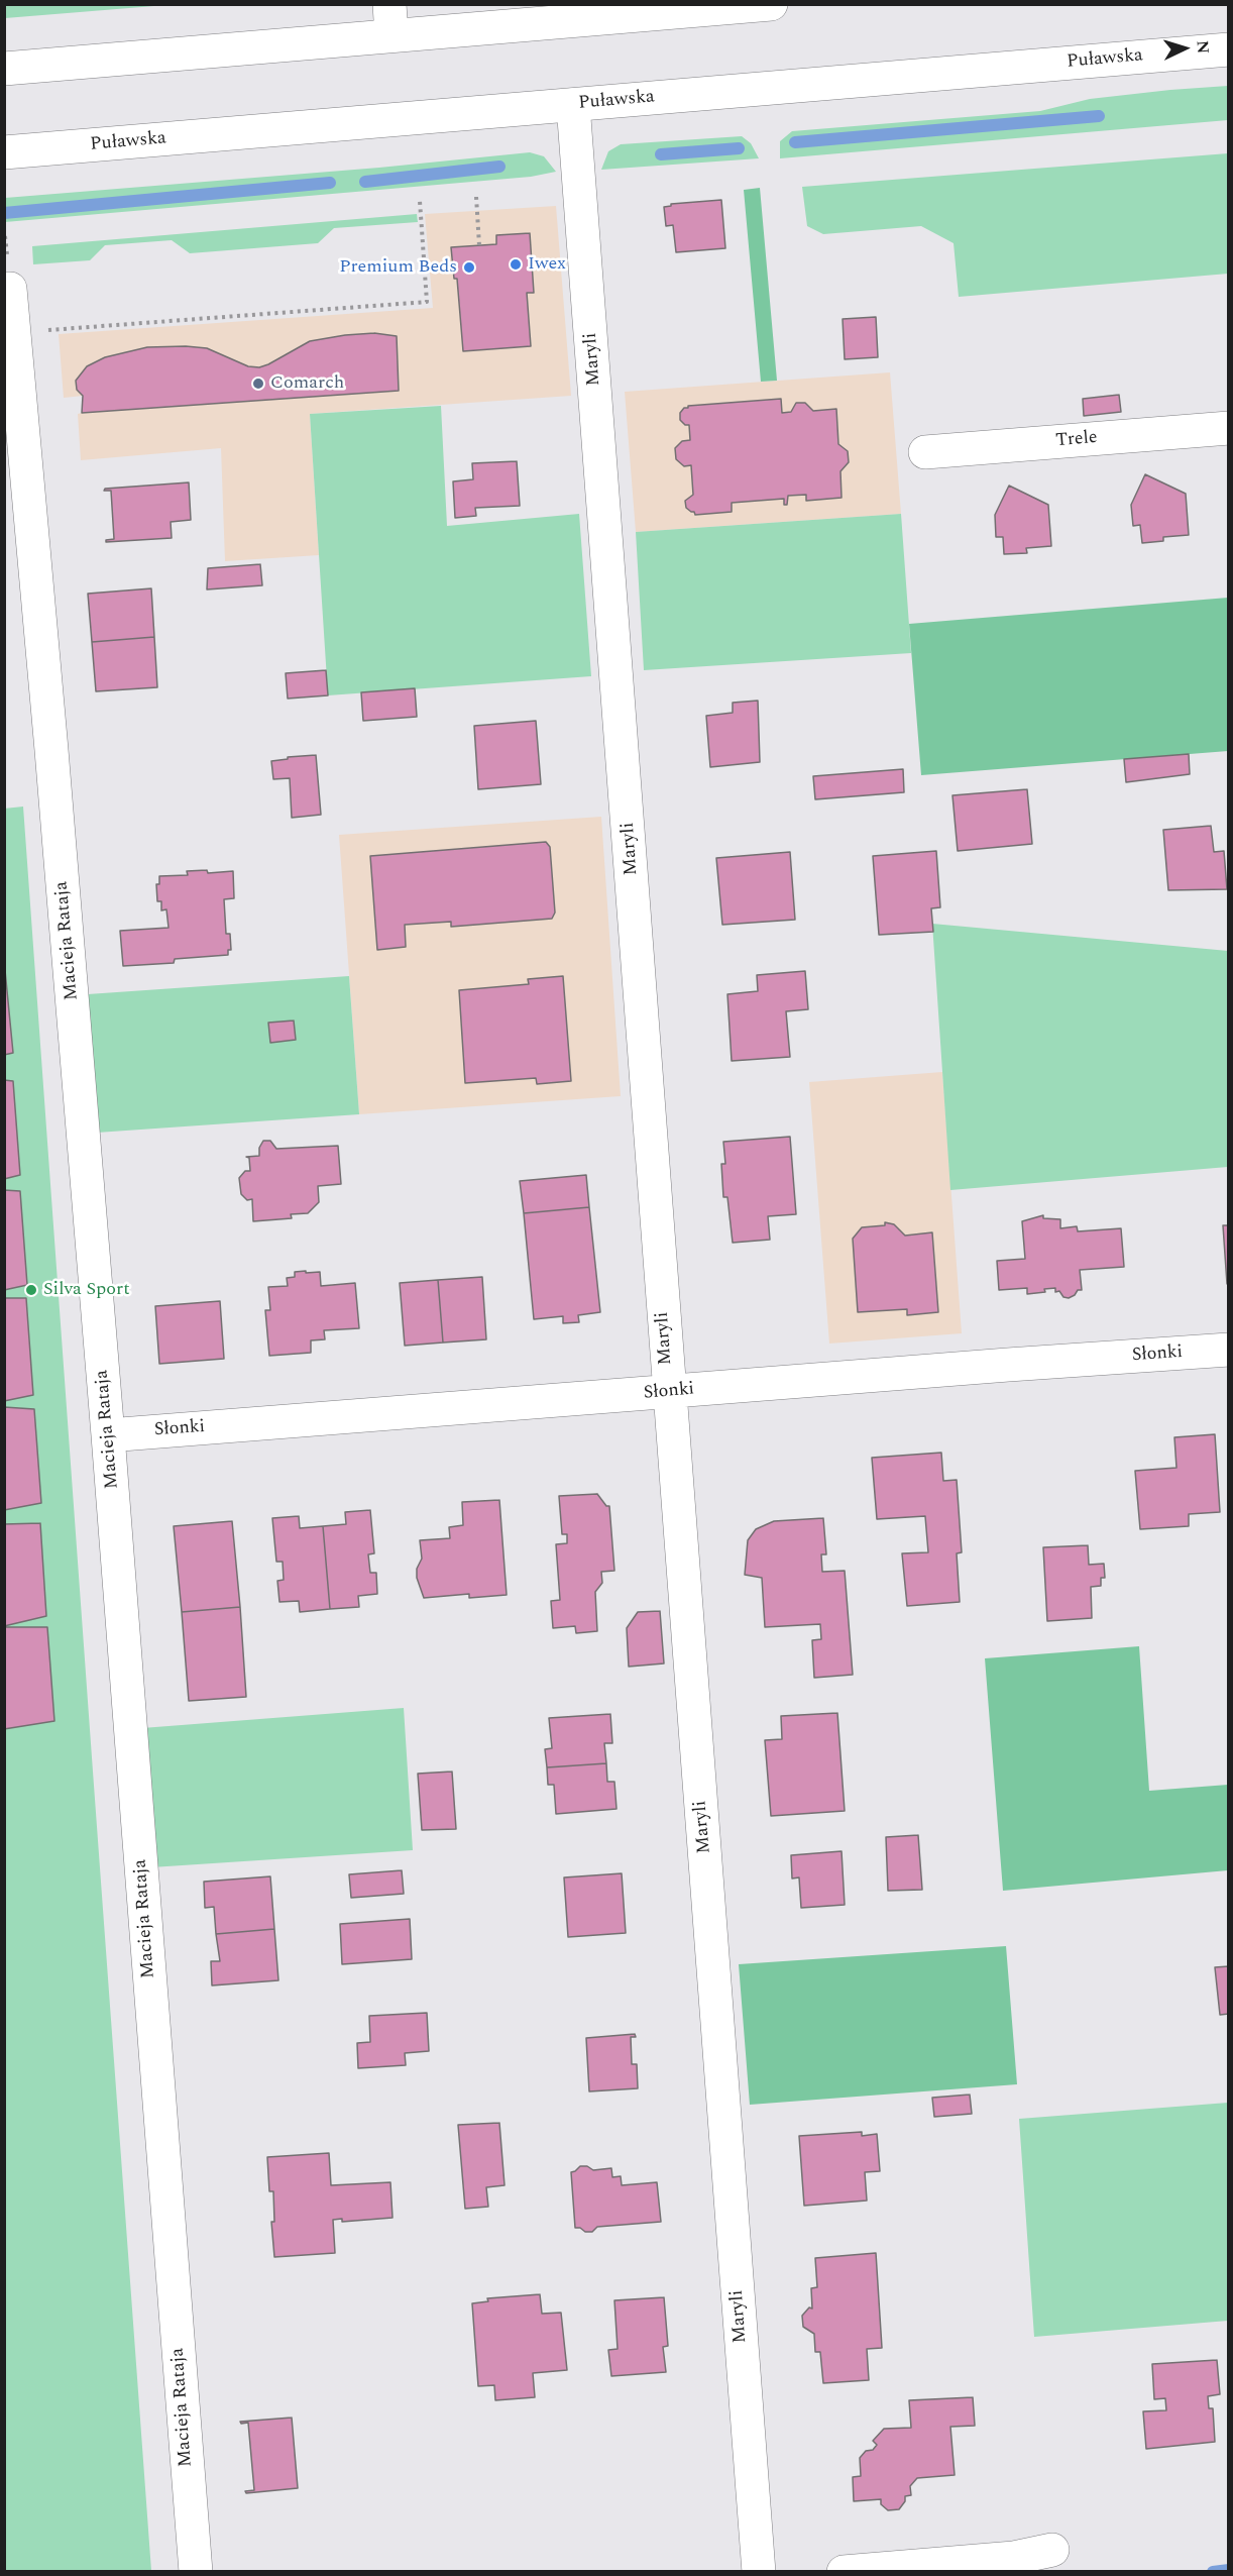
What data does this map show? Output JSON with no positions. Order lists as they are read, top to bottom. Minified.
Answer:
{"streets":{"street":["Puławska","Maryli","Trele","Macieja Rataja","Słonki"]},"crossings":[["Puławska","Maryli"],["Maryli","Słonki"],["Macieja Rataja","Słonki"]],"places":["Iwex","Premium Beds","Comarch","Silva Sport"],"north":"right"}
